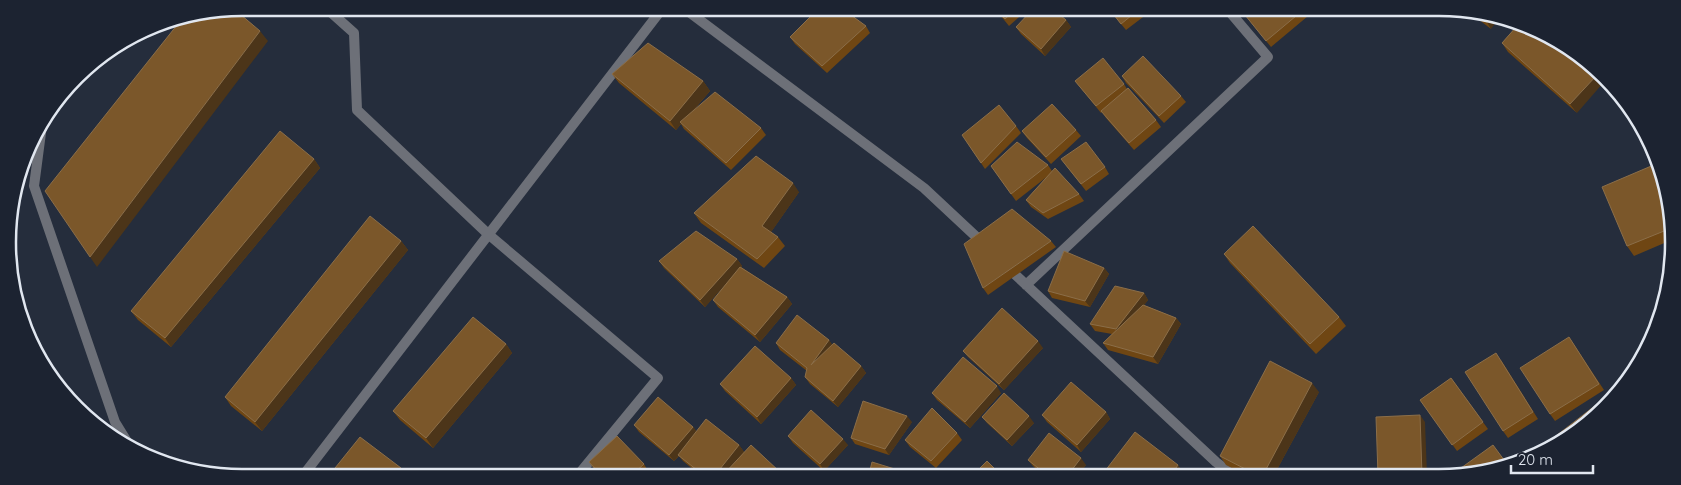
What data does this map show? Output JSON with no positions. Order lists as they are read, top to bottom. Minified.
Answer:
{"scale_bar":"20 m"}
